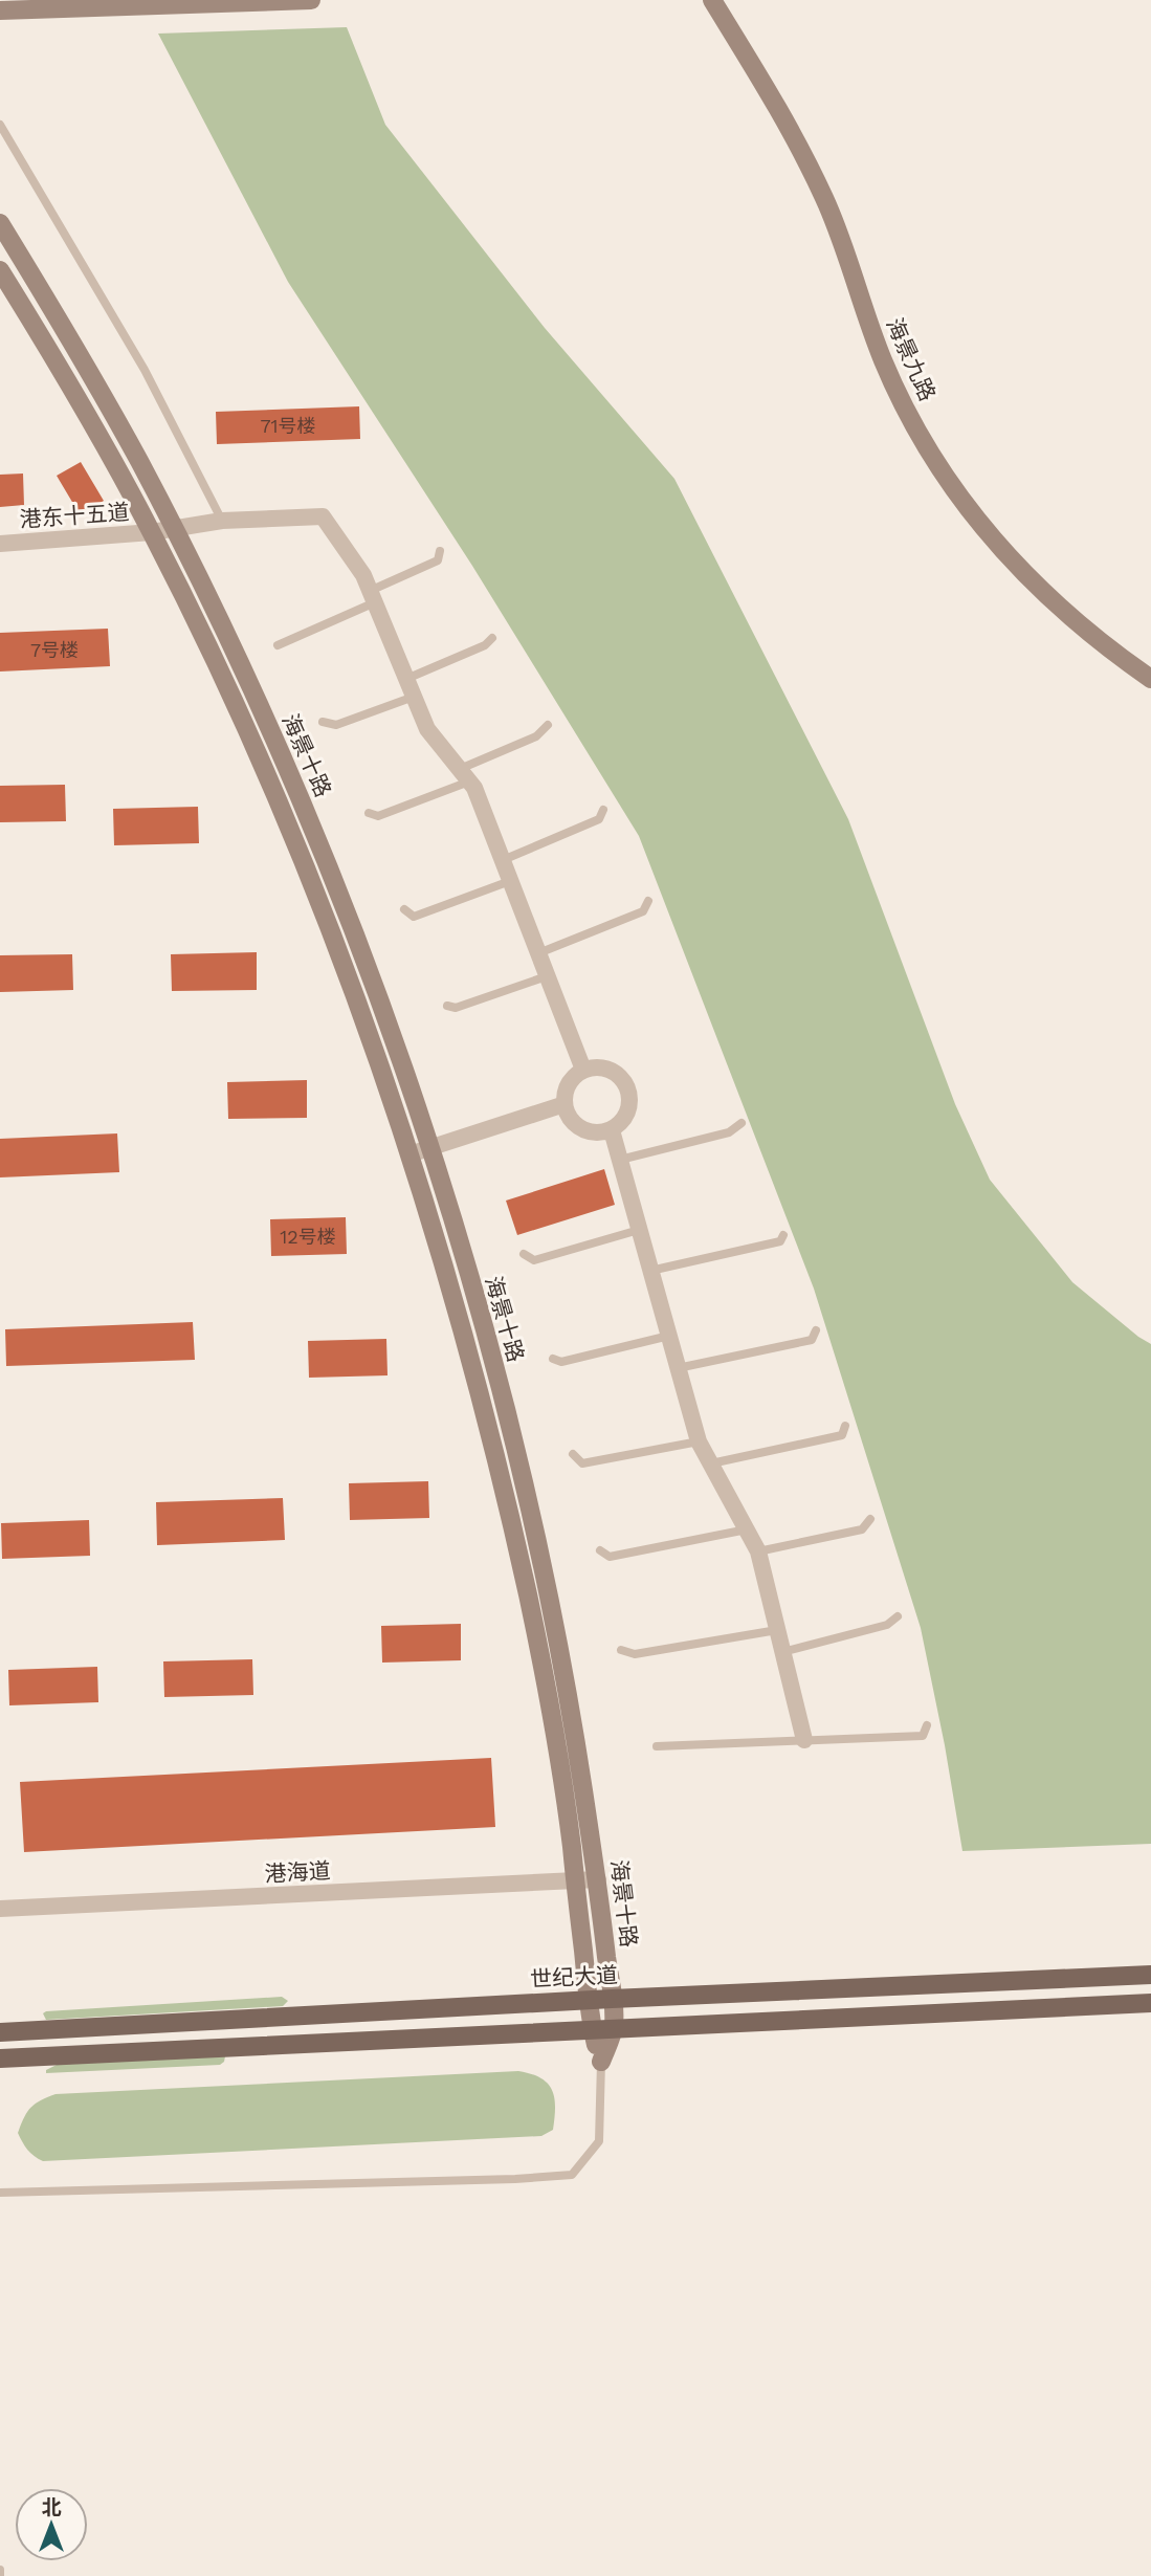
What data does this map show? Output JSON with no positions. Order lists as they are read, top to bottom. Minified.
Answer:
{"streets":{"main road":["世纪大道"],"street":["海景九路","港东十五道","海景十路","港海道"]},"crossings":[["港东十五道","海景十路"],["海景十路","港海道"],["海景十路","世纪大道"]],"house_numbers":["71号楼","7号楼","12号楼"],"north":"top"}
